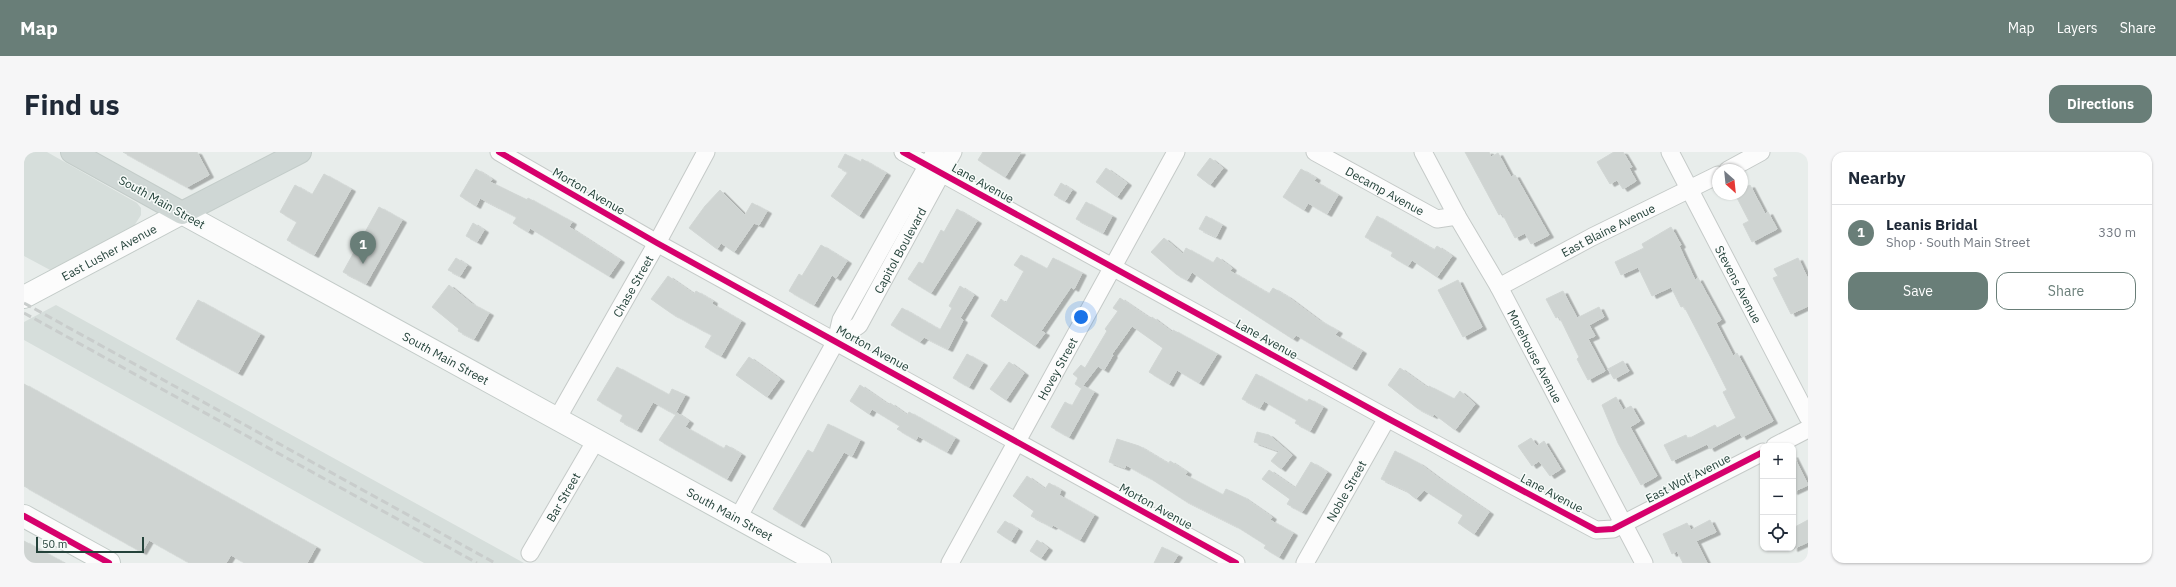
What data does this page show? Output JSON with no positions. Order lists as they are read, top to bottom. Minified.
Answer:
{"streets":{"main road":["South Main Street","East Lusher Avenue"],"street":["Lane Avenue","Morton Avenue","Decamp Avenue","East Blaine Avenue","Capitol Boulevard","Stevens Avenue","Chase Street","Morehouse Avenue","Hovey Street","East Wolf Avenue","Noble Street","Bar Street"]},"crossings":[["Lane Avenue","Capitol Boulevard"],["Lane Avenue","Morehouse Avenue"],["Lane Avenue","Hovey Street"],["Lane Avenue","East Wolf Avenue"],["Lane Avenue","Noble Street"],["Morton Avenue","Capitol Boulevard"],["Morton Avenue","Chase Street"],["Morton Avenue","Hovey Street"],["Decamp Avenue","Morehouse Avenue"],["South Main Street","Capitol Boulevard"],["South Main Street","East Lusher Avenue"],["South Main Street","Chase Street"],["South Main Street","Bar Street"],["East Blaine Avenue","Stevens Avenue"],["East Blaine Avenue","Morehouse Avenue"],["Morehouse Avenue","East Wolf Avenue"]],"scale_bar":"50 m","north":"bottom right","page":{"header":"Map","nav":["Map","Layers","Share"],"buttons":["Directions",["Save","Share"]],"title":"Find us","heading":"Nearby","list":[{"mark":"1","name":"Leanis Bridal","note":"Shop · South Main Street","value":"330 m"}],"pins":"1","map_buttons":["+","−"],"scale":"50 m"}}
